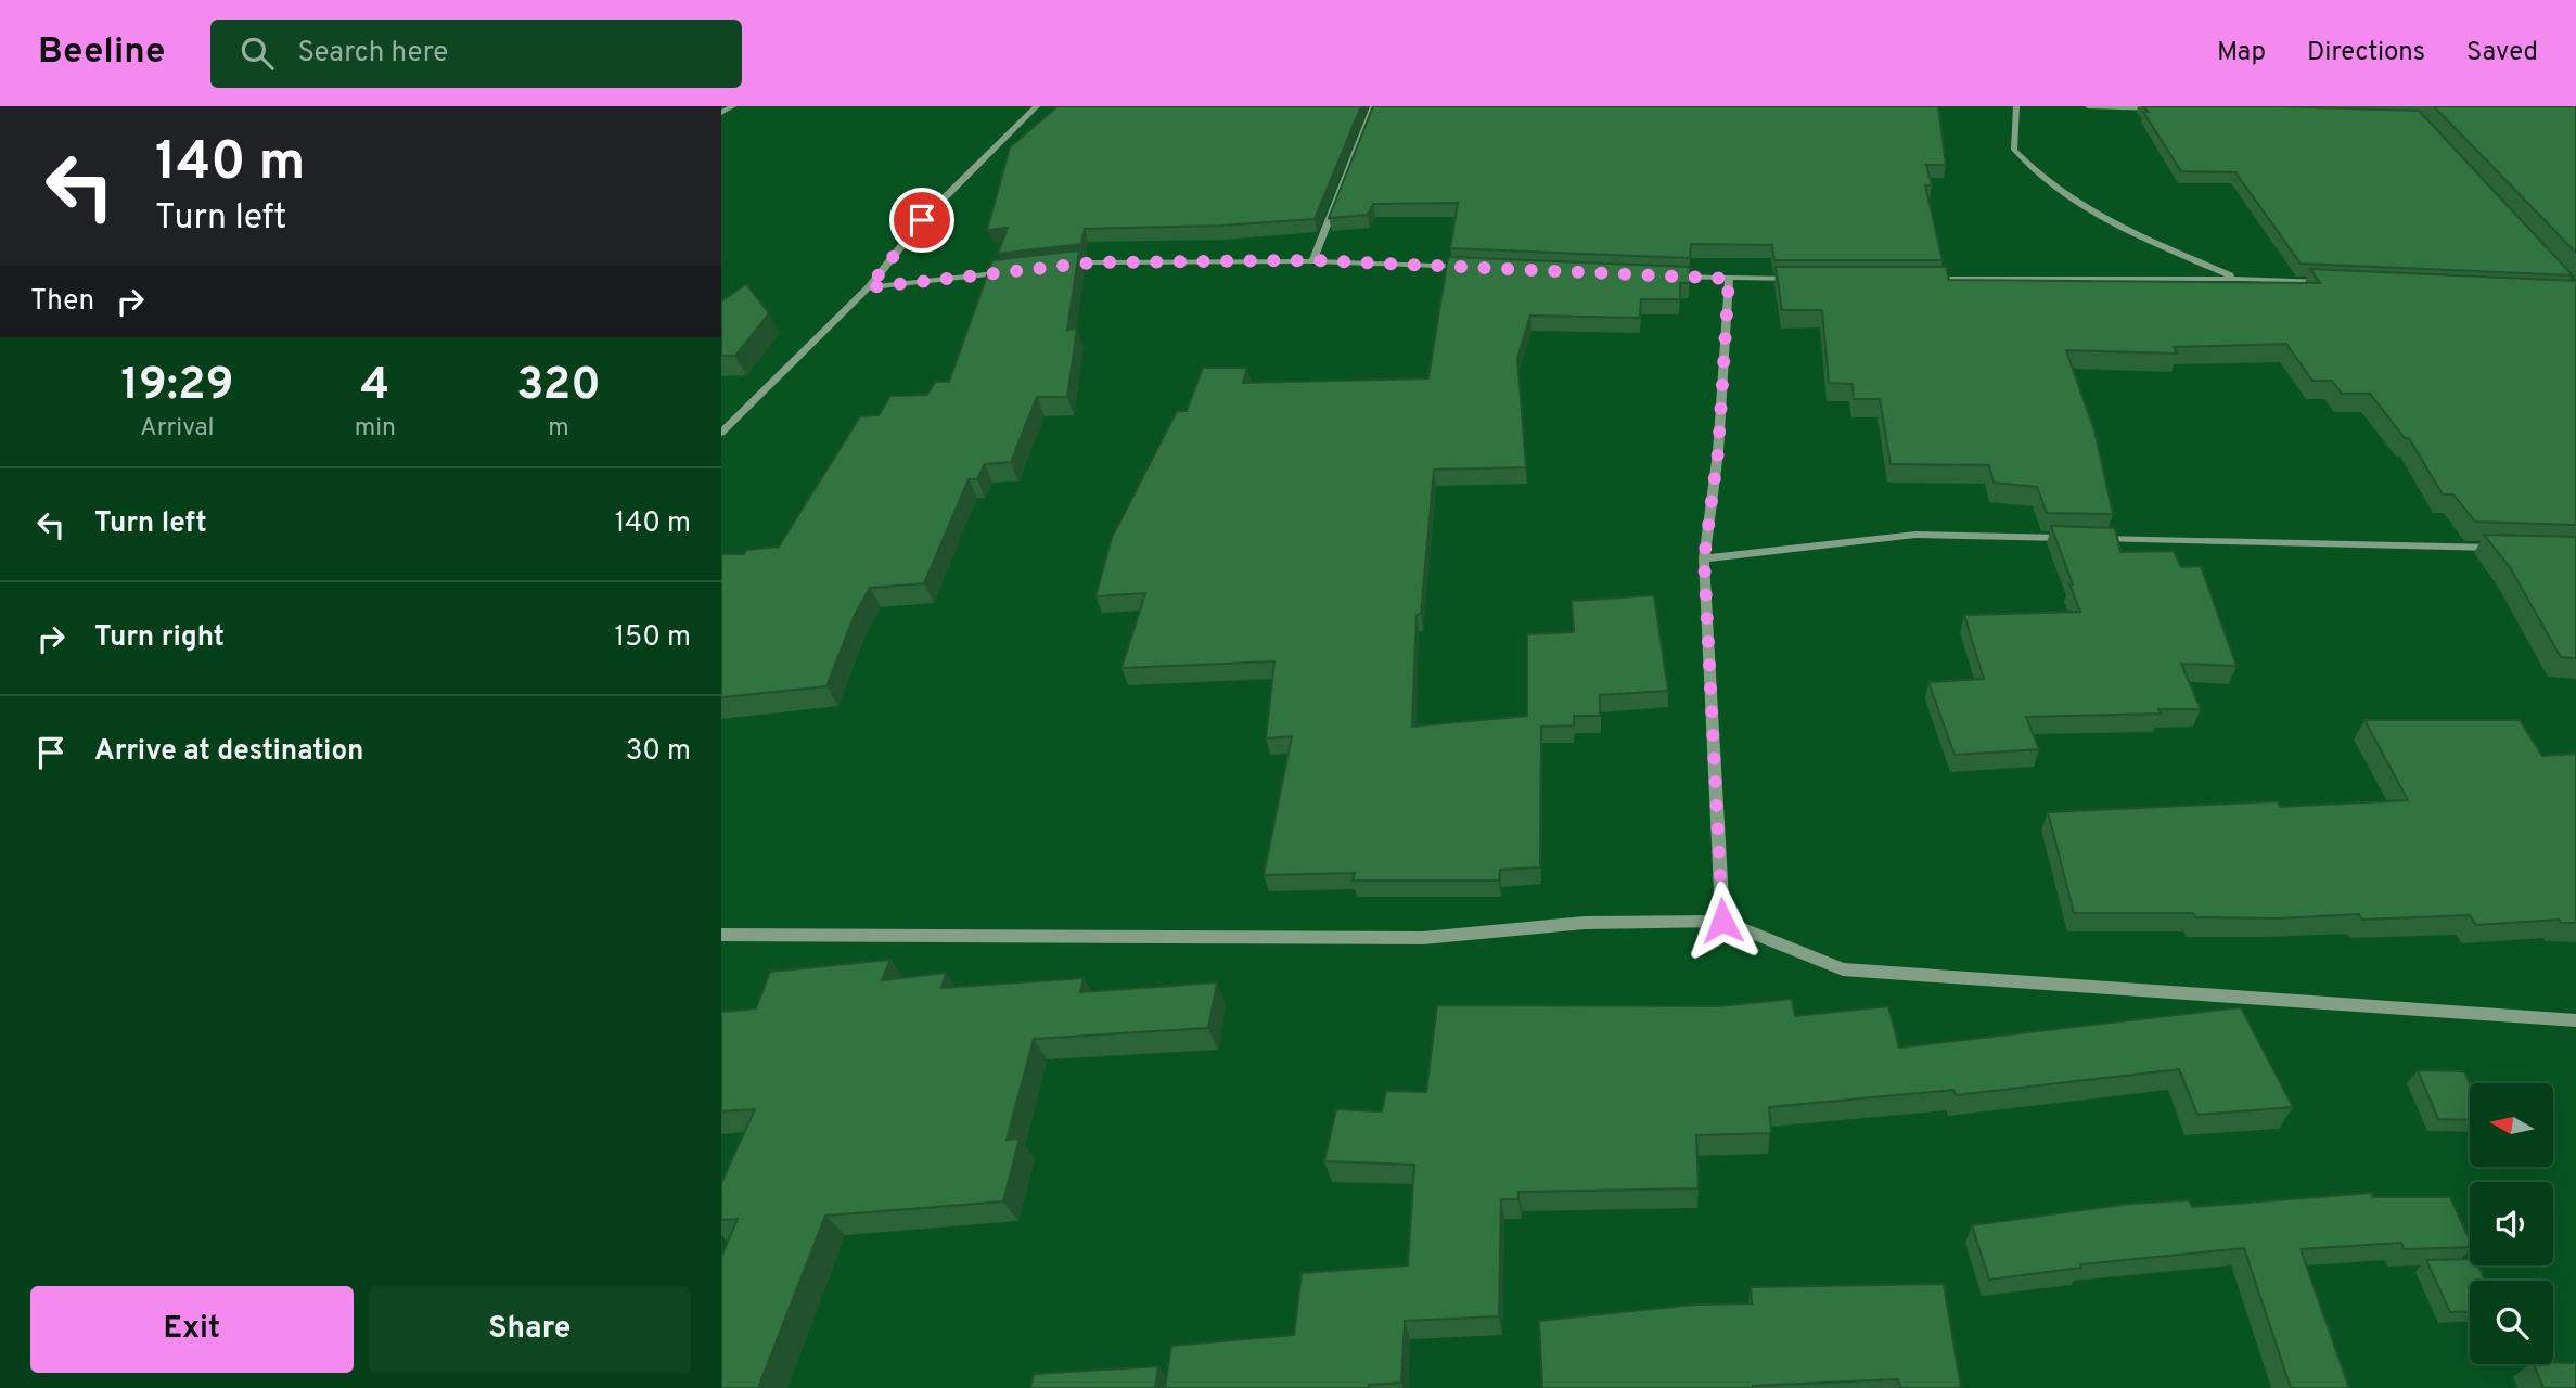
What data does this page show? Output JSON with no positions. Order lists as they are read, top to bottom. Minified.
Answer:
{"north":"left","page":{"header":"Beeline","search":"Search here","nav":["Map","Directions","Saved"],"turn":["140 m","Turn left"],"then":"Then","eta":["19:29","Arrival","4","min","320","m"],"list":[{"name":"Turn left","value":"140 m"},{"name":"Turn right","value":"150 m"},{"name":"Arrive at destination","value":"30 m"}],"buttons":["Exit","Share"]}}
